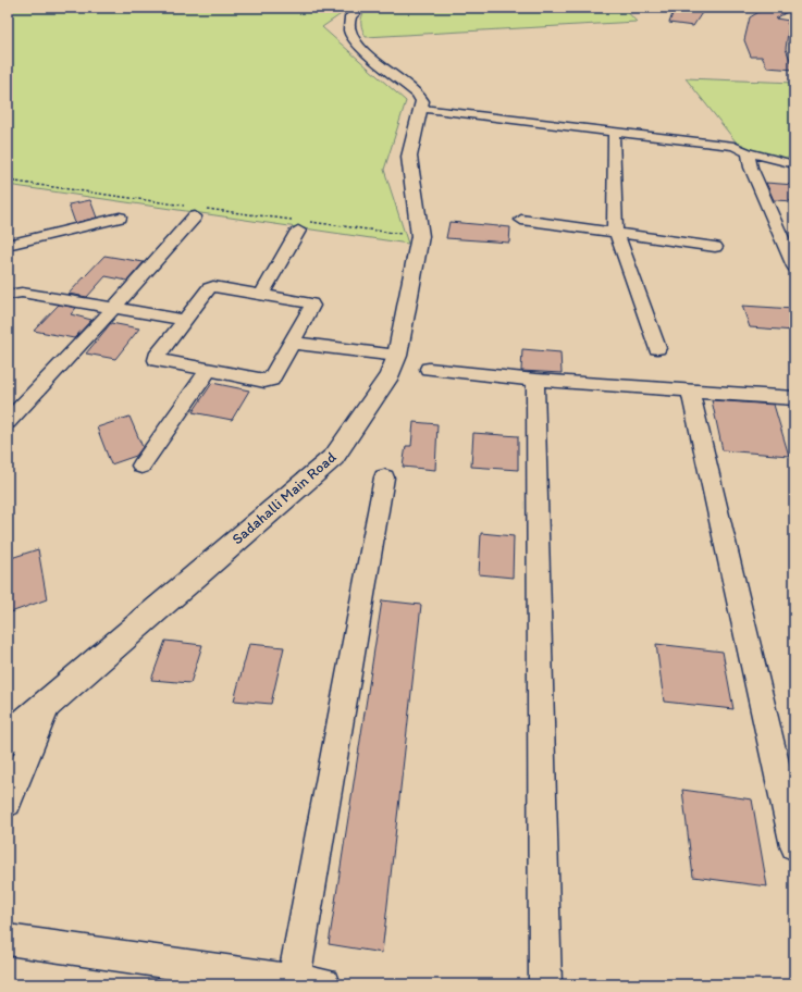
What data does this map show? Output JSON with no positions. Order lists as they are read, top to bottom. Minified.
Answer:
{"streets":{"street":["Sadahalli Main Road"]}}
